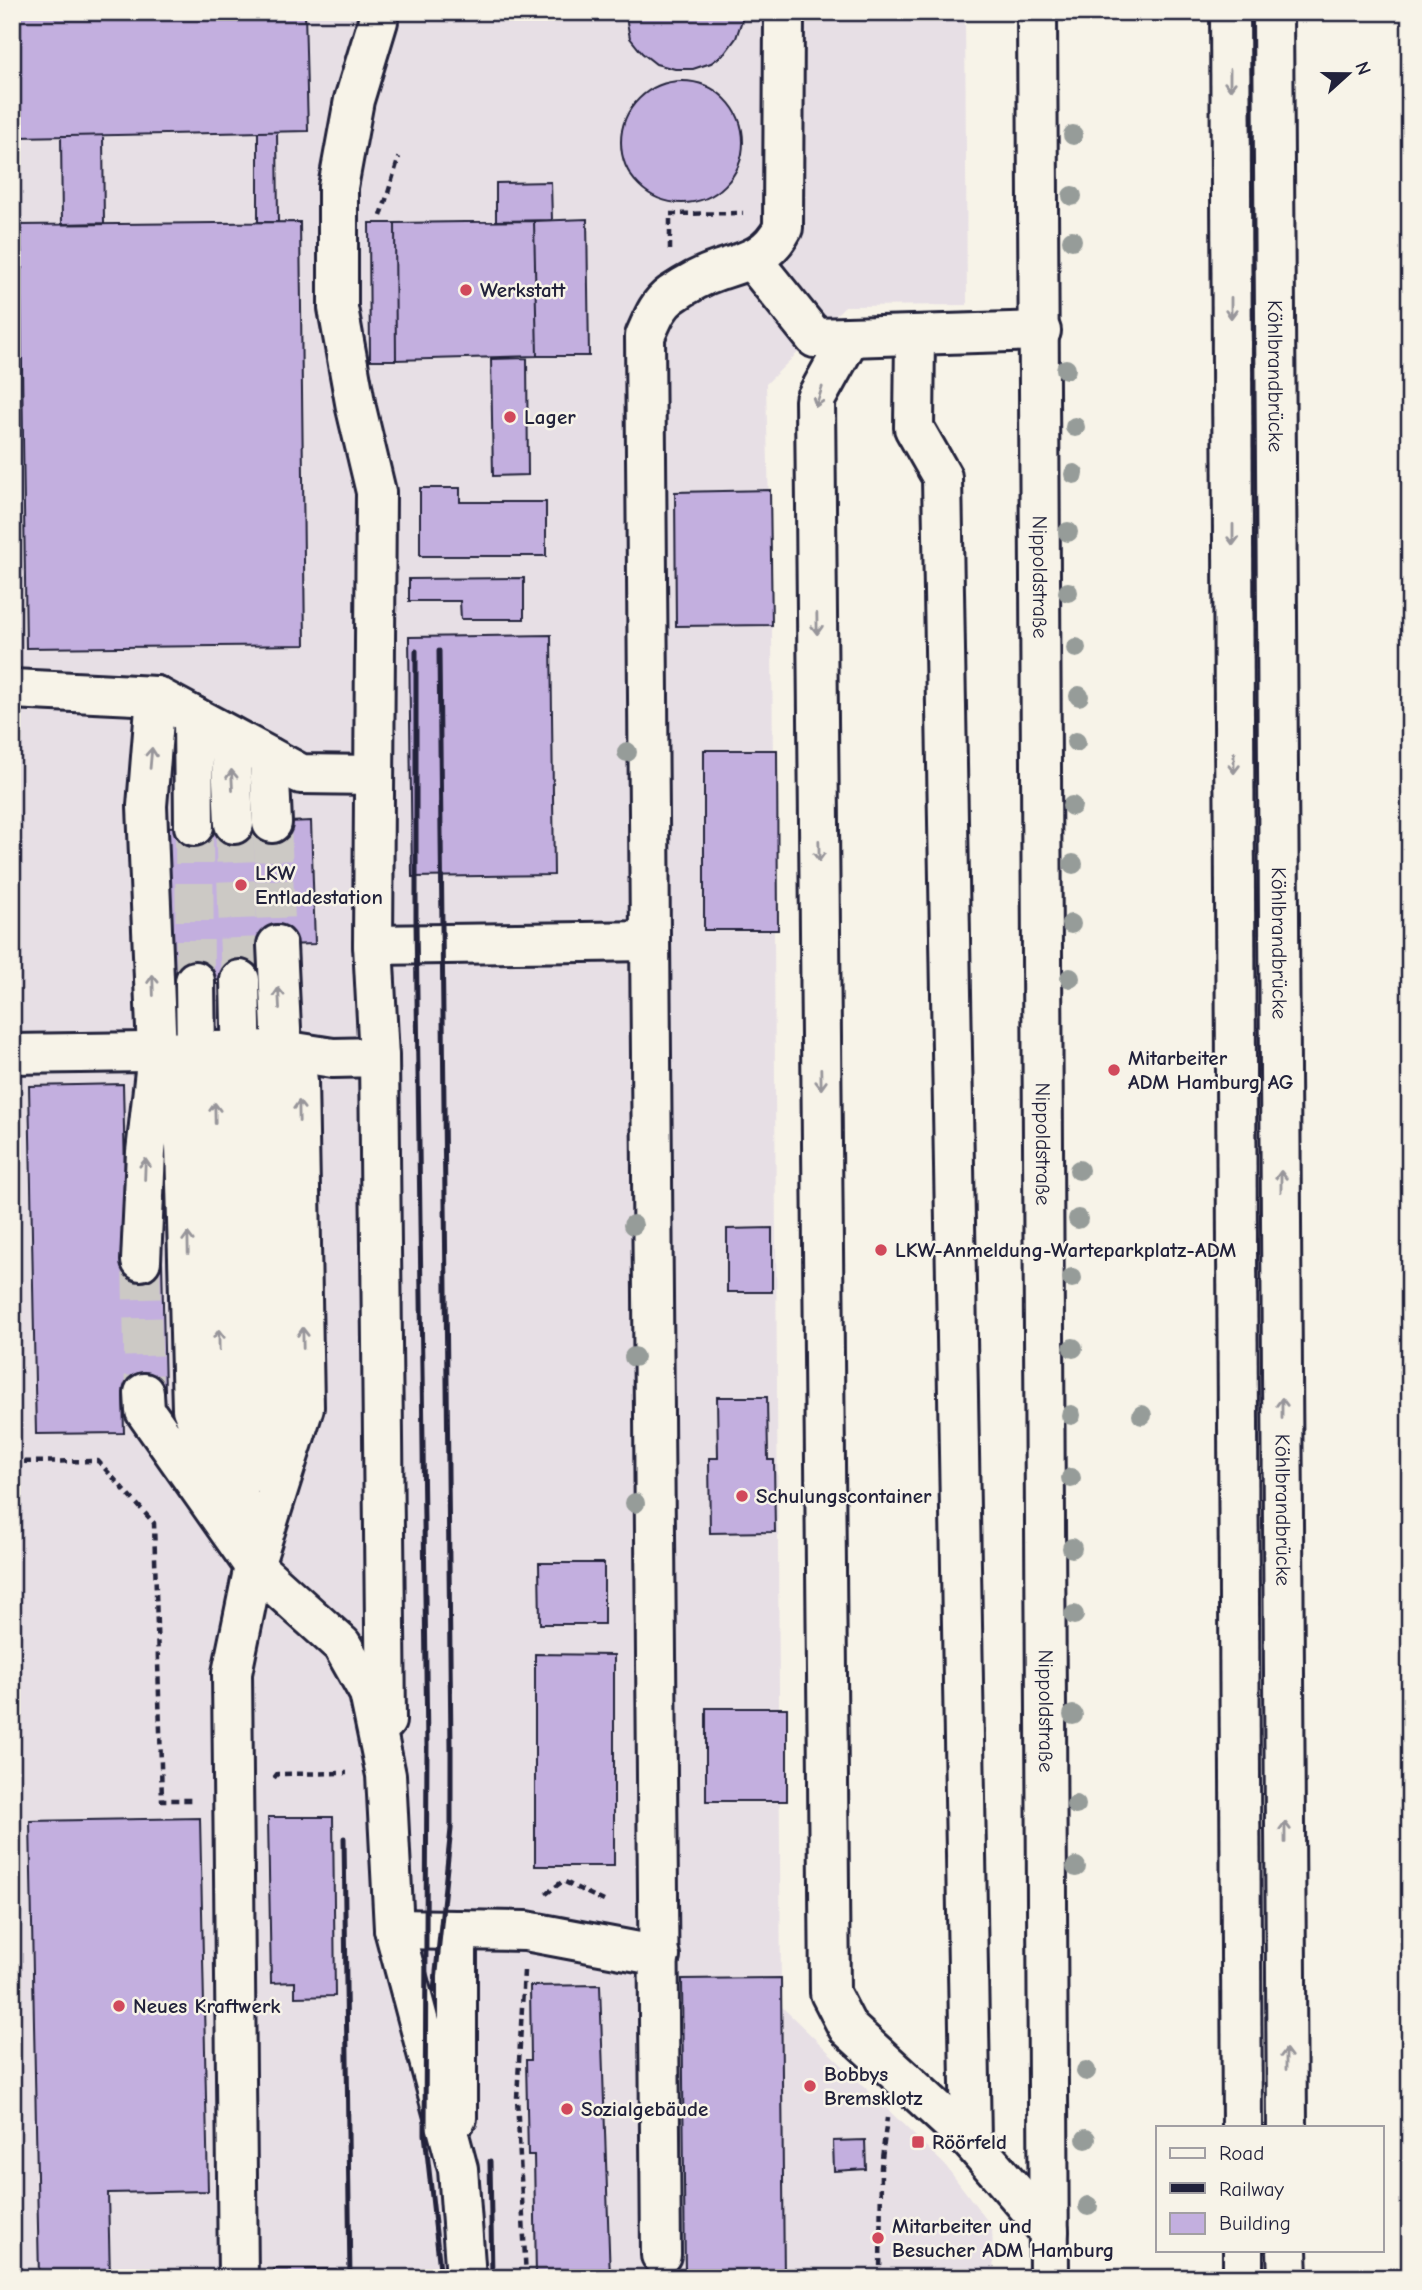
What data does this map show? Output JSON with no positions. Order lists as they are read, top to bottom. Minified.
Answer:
{"streets":{"main road":["Köhlbrandbrücke","Nippoldstraße"]},"places":{"other":["Werkstatt","Lager","LKW Entladestation","Mitarbeiter ADM Hamburg AG","LKW-Anmeldung-Warteparkplatz-ADM","Schulungscontainer","Neues Kraftwerk","Bobbys Bremsklotz","Sozialgebäude","Mitarbeiter und Besucher ADM Hamburg"],"transit":["Röörfeld"]},"legend":["Road","Railway","Building"],"north":"right"}
